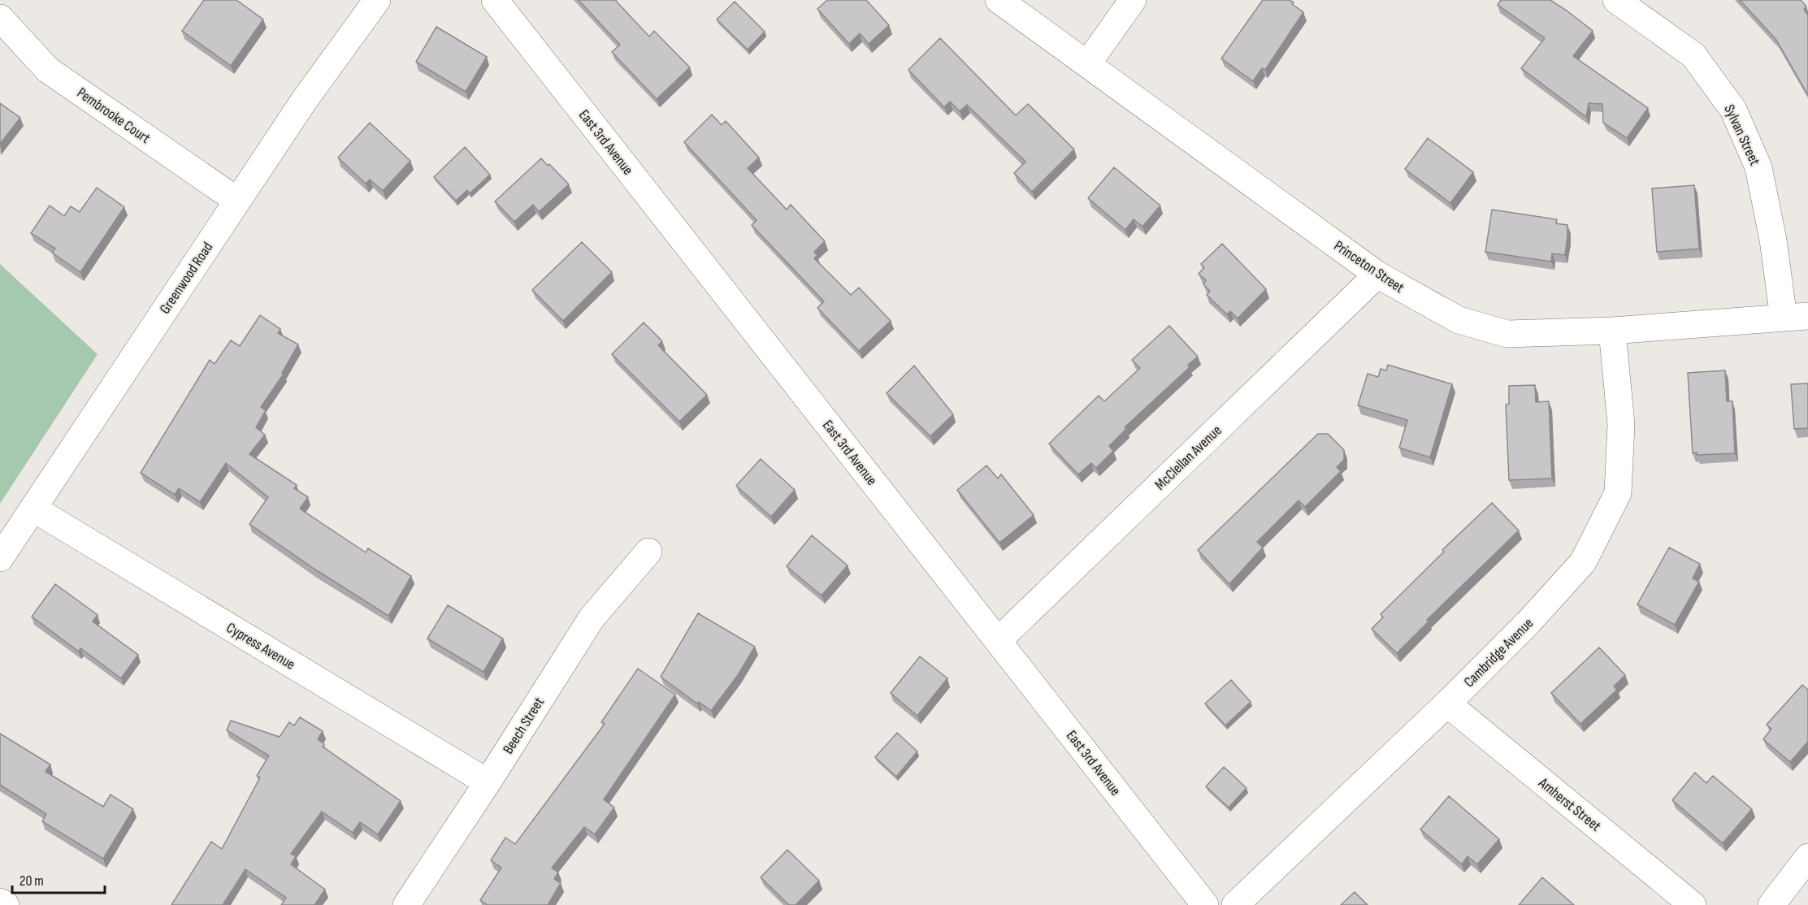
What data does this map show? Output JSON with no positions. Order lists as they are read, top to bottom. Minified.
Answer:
{"streets":{"street":["Pembrooke Court","Sylvan Street","East 3rd Avenue","Princeton Street","Greenwood Road","McClellan Avenue","Cypress Avenue","Cambridge Avenue","Beech Street","Amherst Street"]},"crossings":[["Pembrooke Court","Greenwood Road"],["Sylvan Street","Princeton Street"],["East 3rd Avenue","McClellan Avenue"],["Princeton Street","McClellan Avenue"],["Princeton Street","Cambridge Avenue"],["Greenwood Road","Cypress Avenue"],["Cypress Avenue","Beech Street"],["Cambridge Avenue","Amherst Street"]],"scale_bar":"20 m"}
